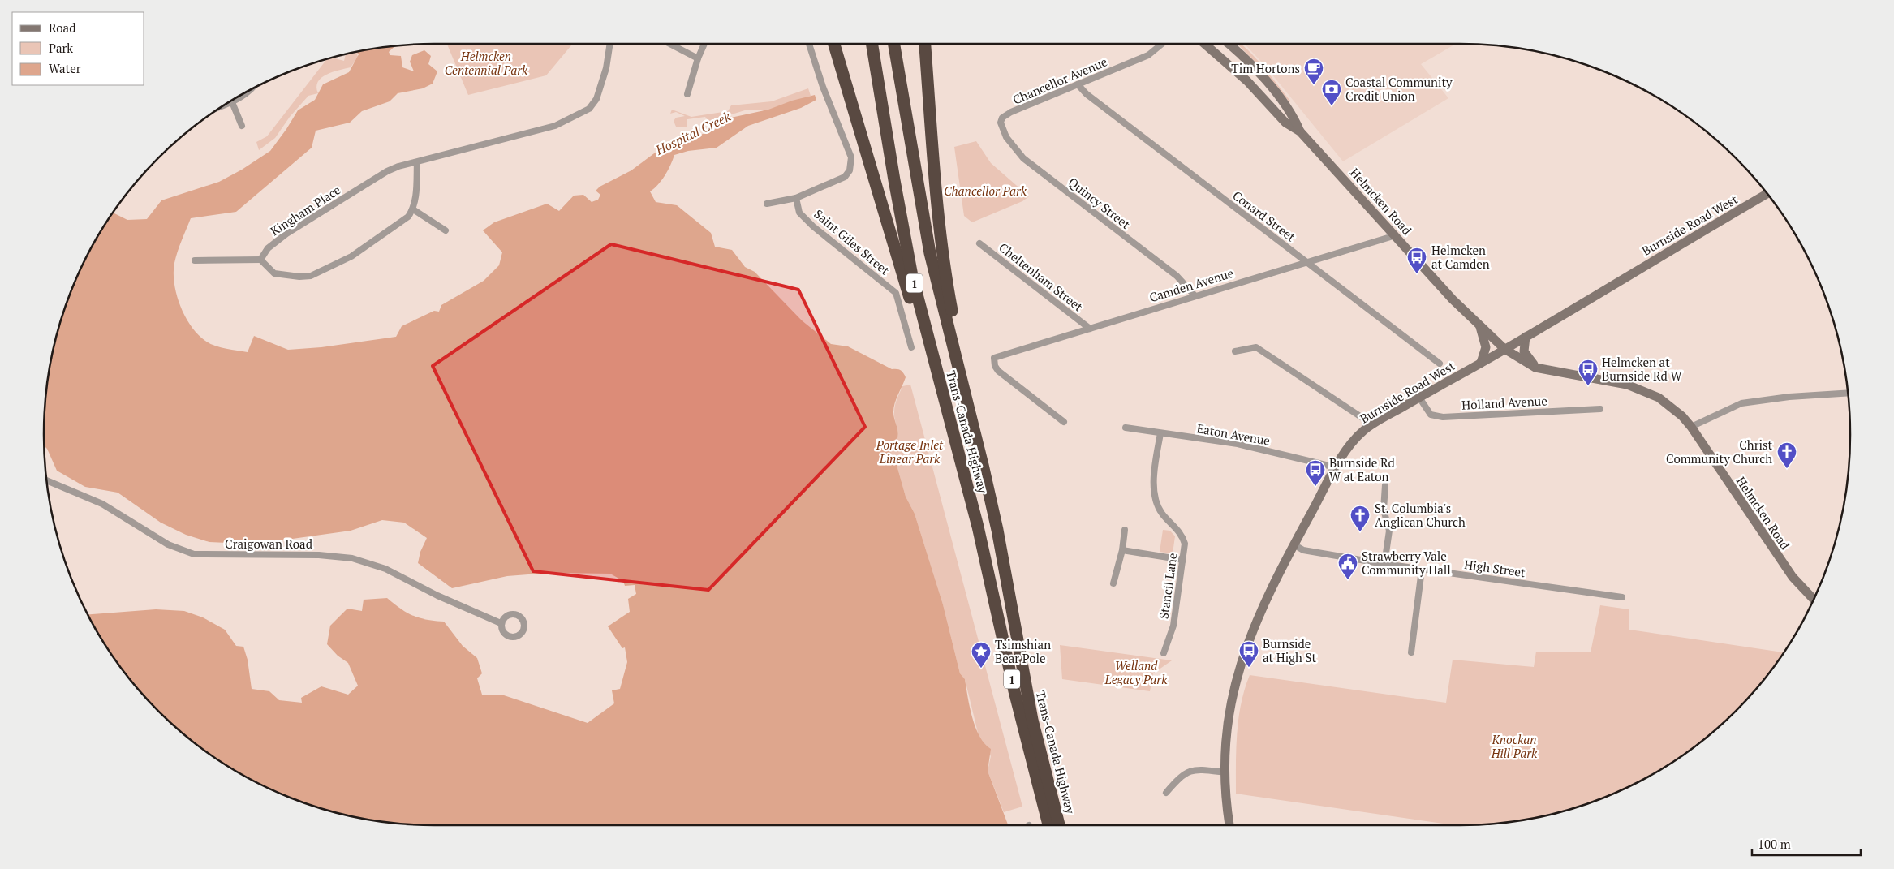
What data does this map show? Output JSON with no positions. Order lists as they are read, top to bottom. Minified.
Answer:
{"streets":{"highway":["1","Trans-Canada Highway"],"main road":["Helmcken Road","Burnside Road West"],"street":["Chancellor Avenue","Quincy Street","Kingham Place","Conard Street","Saint Giles Street","Cheltenham Street","Camden Avenue","Holland Avenue","Eaton Avenue","Craigowan Road","High Street","Stancil Lane"]},"crossings":[["Chancellor Avenue","Quincy Street"],["Chancellor Avenue","Conard Street"],["Helmcken Road","Burnside Road West"],["Helmcken Road","Camden Avenue"],["Quincy Street","Camden Avenue"],["Conard Street","Camden Avenue"],["Burnside Road West","Holland Avenue"],["Burnside Road West","Eaton Avenue"],["Burnside Road West","High Street"],["Cheltenham Street","Camden Avenue"],["Eaton Avenue","Stancil Lane"]],"water":["Hospital Creek"],"parks":["Helmcken Centennial Park","Chancellor Park","Portage Inlet Linear Park","Welland Legacy Park","Knockan Hill Park"],"places":{"cafe":["Tim Hortons"],"bank":["Coastal Community Credit Union"],"bus stop":["Helmcken at Camden","Helmcken at Burnside Rd W","Burnside Rd W at Eaton","Burnside at High St"],"church":["Christ Community Church","St. Columbia's Anglican Church"],"public building":["Strawberry Vale Community Hall"],"place":["Tsimshian Bear Pole"]},"legend":["Road","Park","Water"],"scale_bar":"100 m"}
